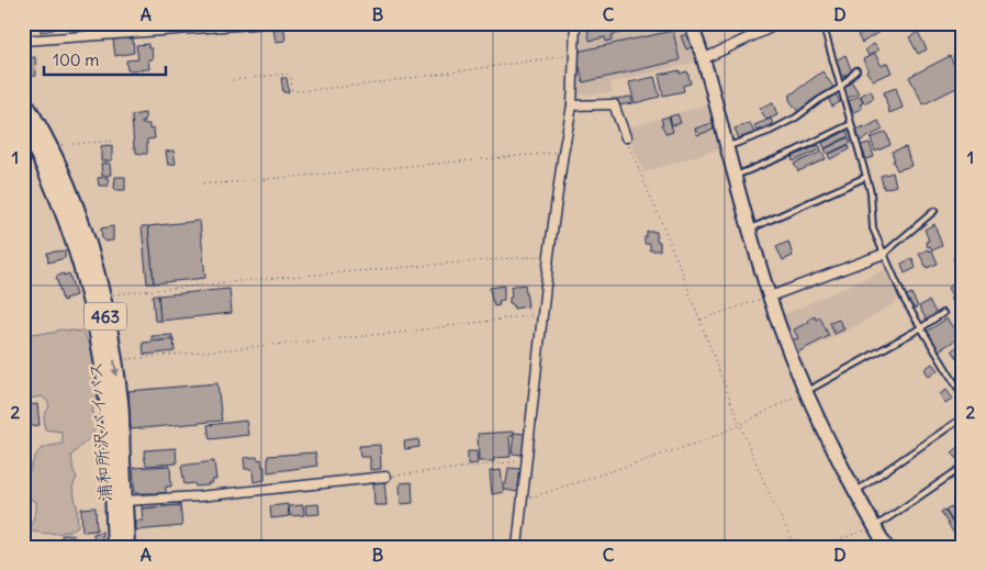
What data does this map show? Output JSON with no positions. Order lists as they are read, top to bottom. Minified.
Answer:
{"streets":{"highway":["463","浦和所沢バイパス"]},"scale_bar":"100 m","grid":{"columns":["A","B","C","D"],"rows":["1","2"]}}
